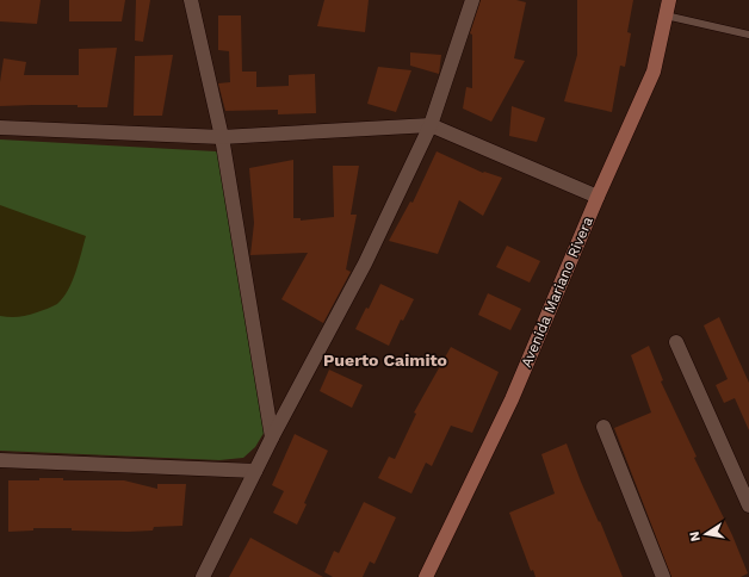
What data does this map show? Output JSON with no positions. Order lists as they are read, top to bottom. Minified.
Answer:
{"streets":{"main road":["Avenida Mariano Rivera"]},"districts":["Puerto Caimito"],"north":"left"}
